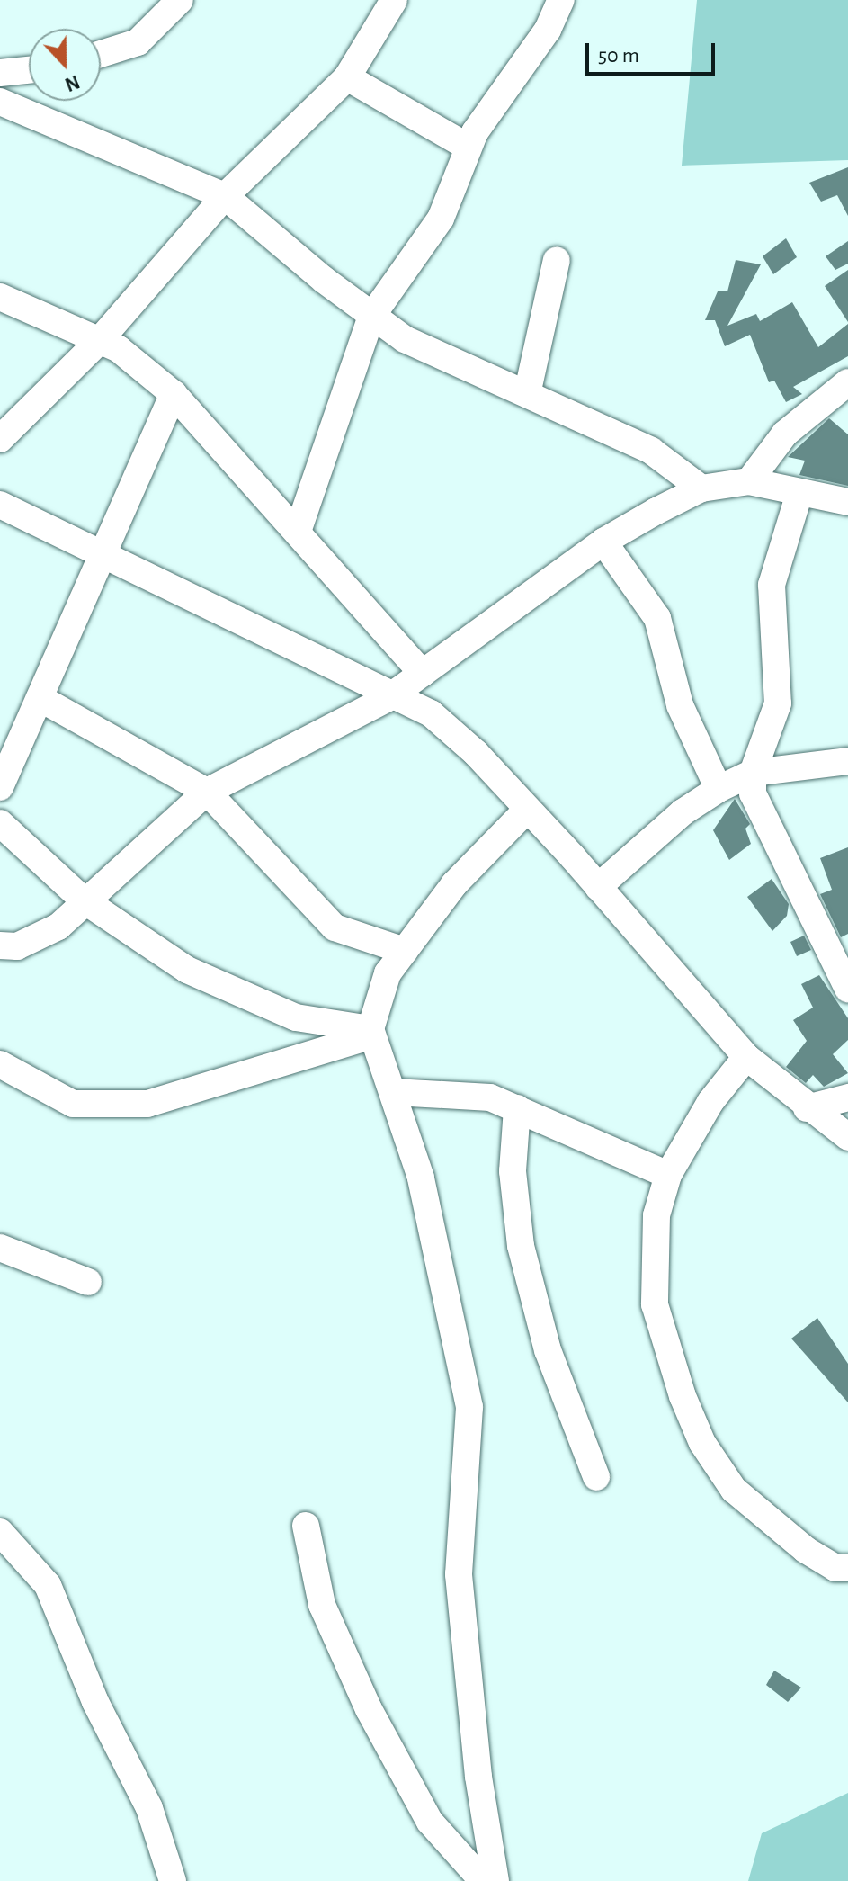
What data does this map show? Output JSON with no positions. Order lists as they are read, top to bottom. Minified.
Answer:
{"scale_bar":"50 m","north":"bottom"}
